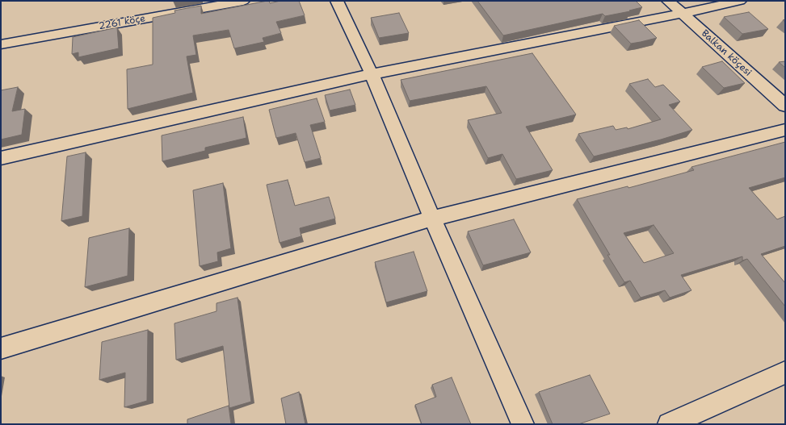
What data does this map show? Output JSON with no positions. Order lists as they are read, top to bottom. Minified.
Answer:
{"streets":{"street":["2261 köçe","Balkan köçesi"]}}
